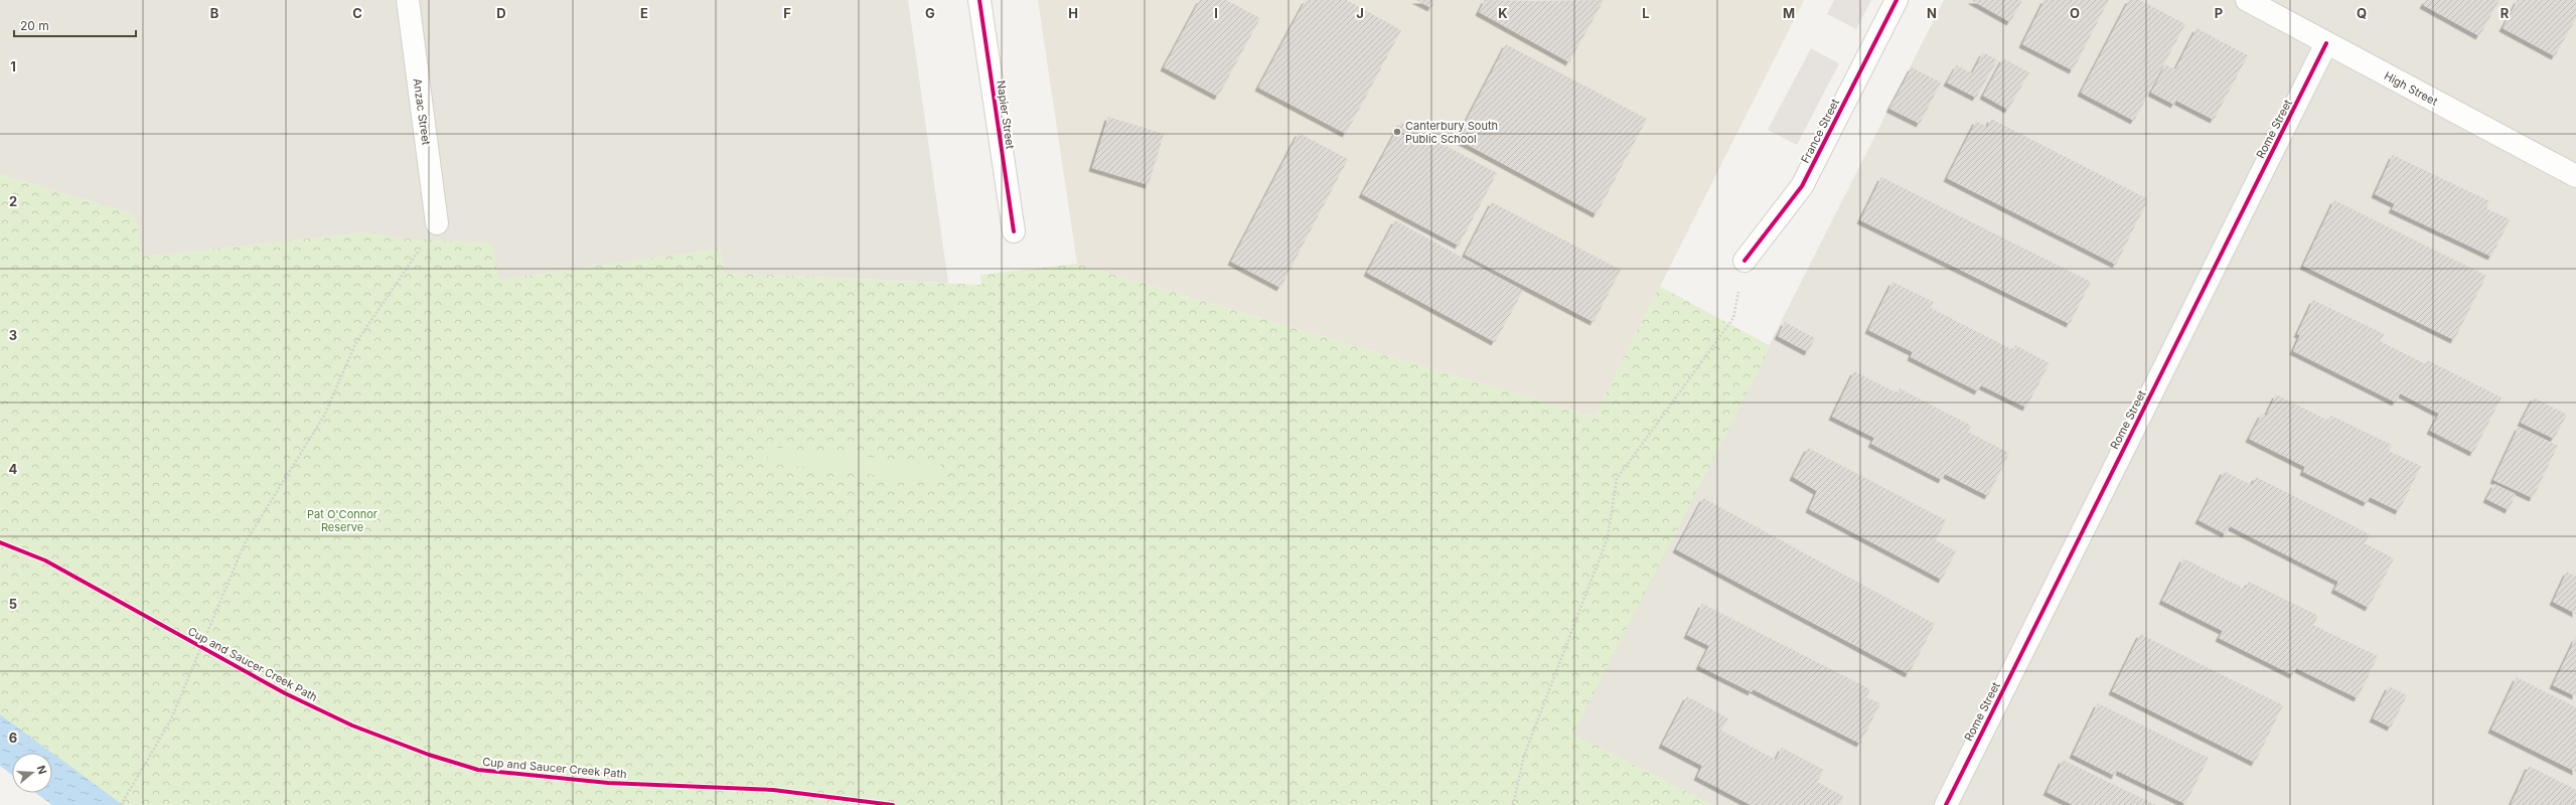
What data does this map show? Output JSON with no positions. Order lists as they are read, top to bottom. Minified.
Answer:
{"streets":{"street":["High Street","Anzac Street","Napier Street","Rome Street","France Street"],"cycle path":["Cup and Saucer Creek Path"]},"crossings":[["High Street","Rome Street"]],"parks":["Pat O'Connor Reserve"],"places":["Canterbury South Public School"],"scale_bar":"20 m","north":"right","grid":{"columns":["B","C","D","E","F","G","H","I","J","K","L","M","N","O","P","Q","R"],"rows":["1","2","3","4","5","6"]}}
